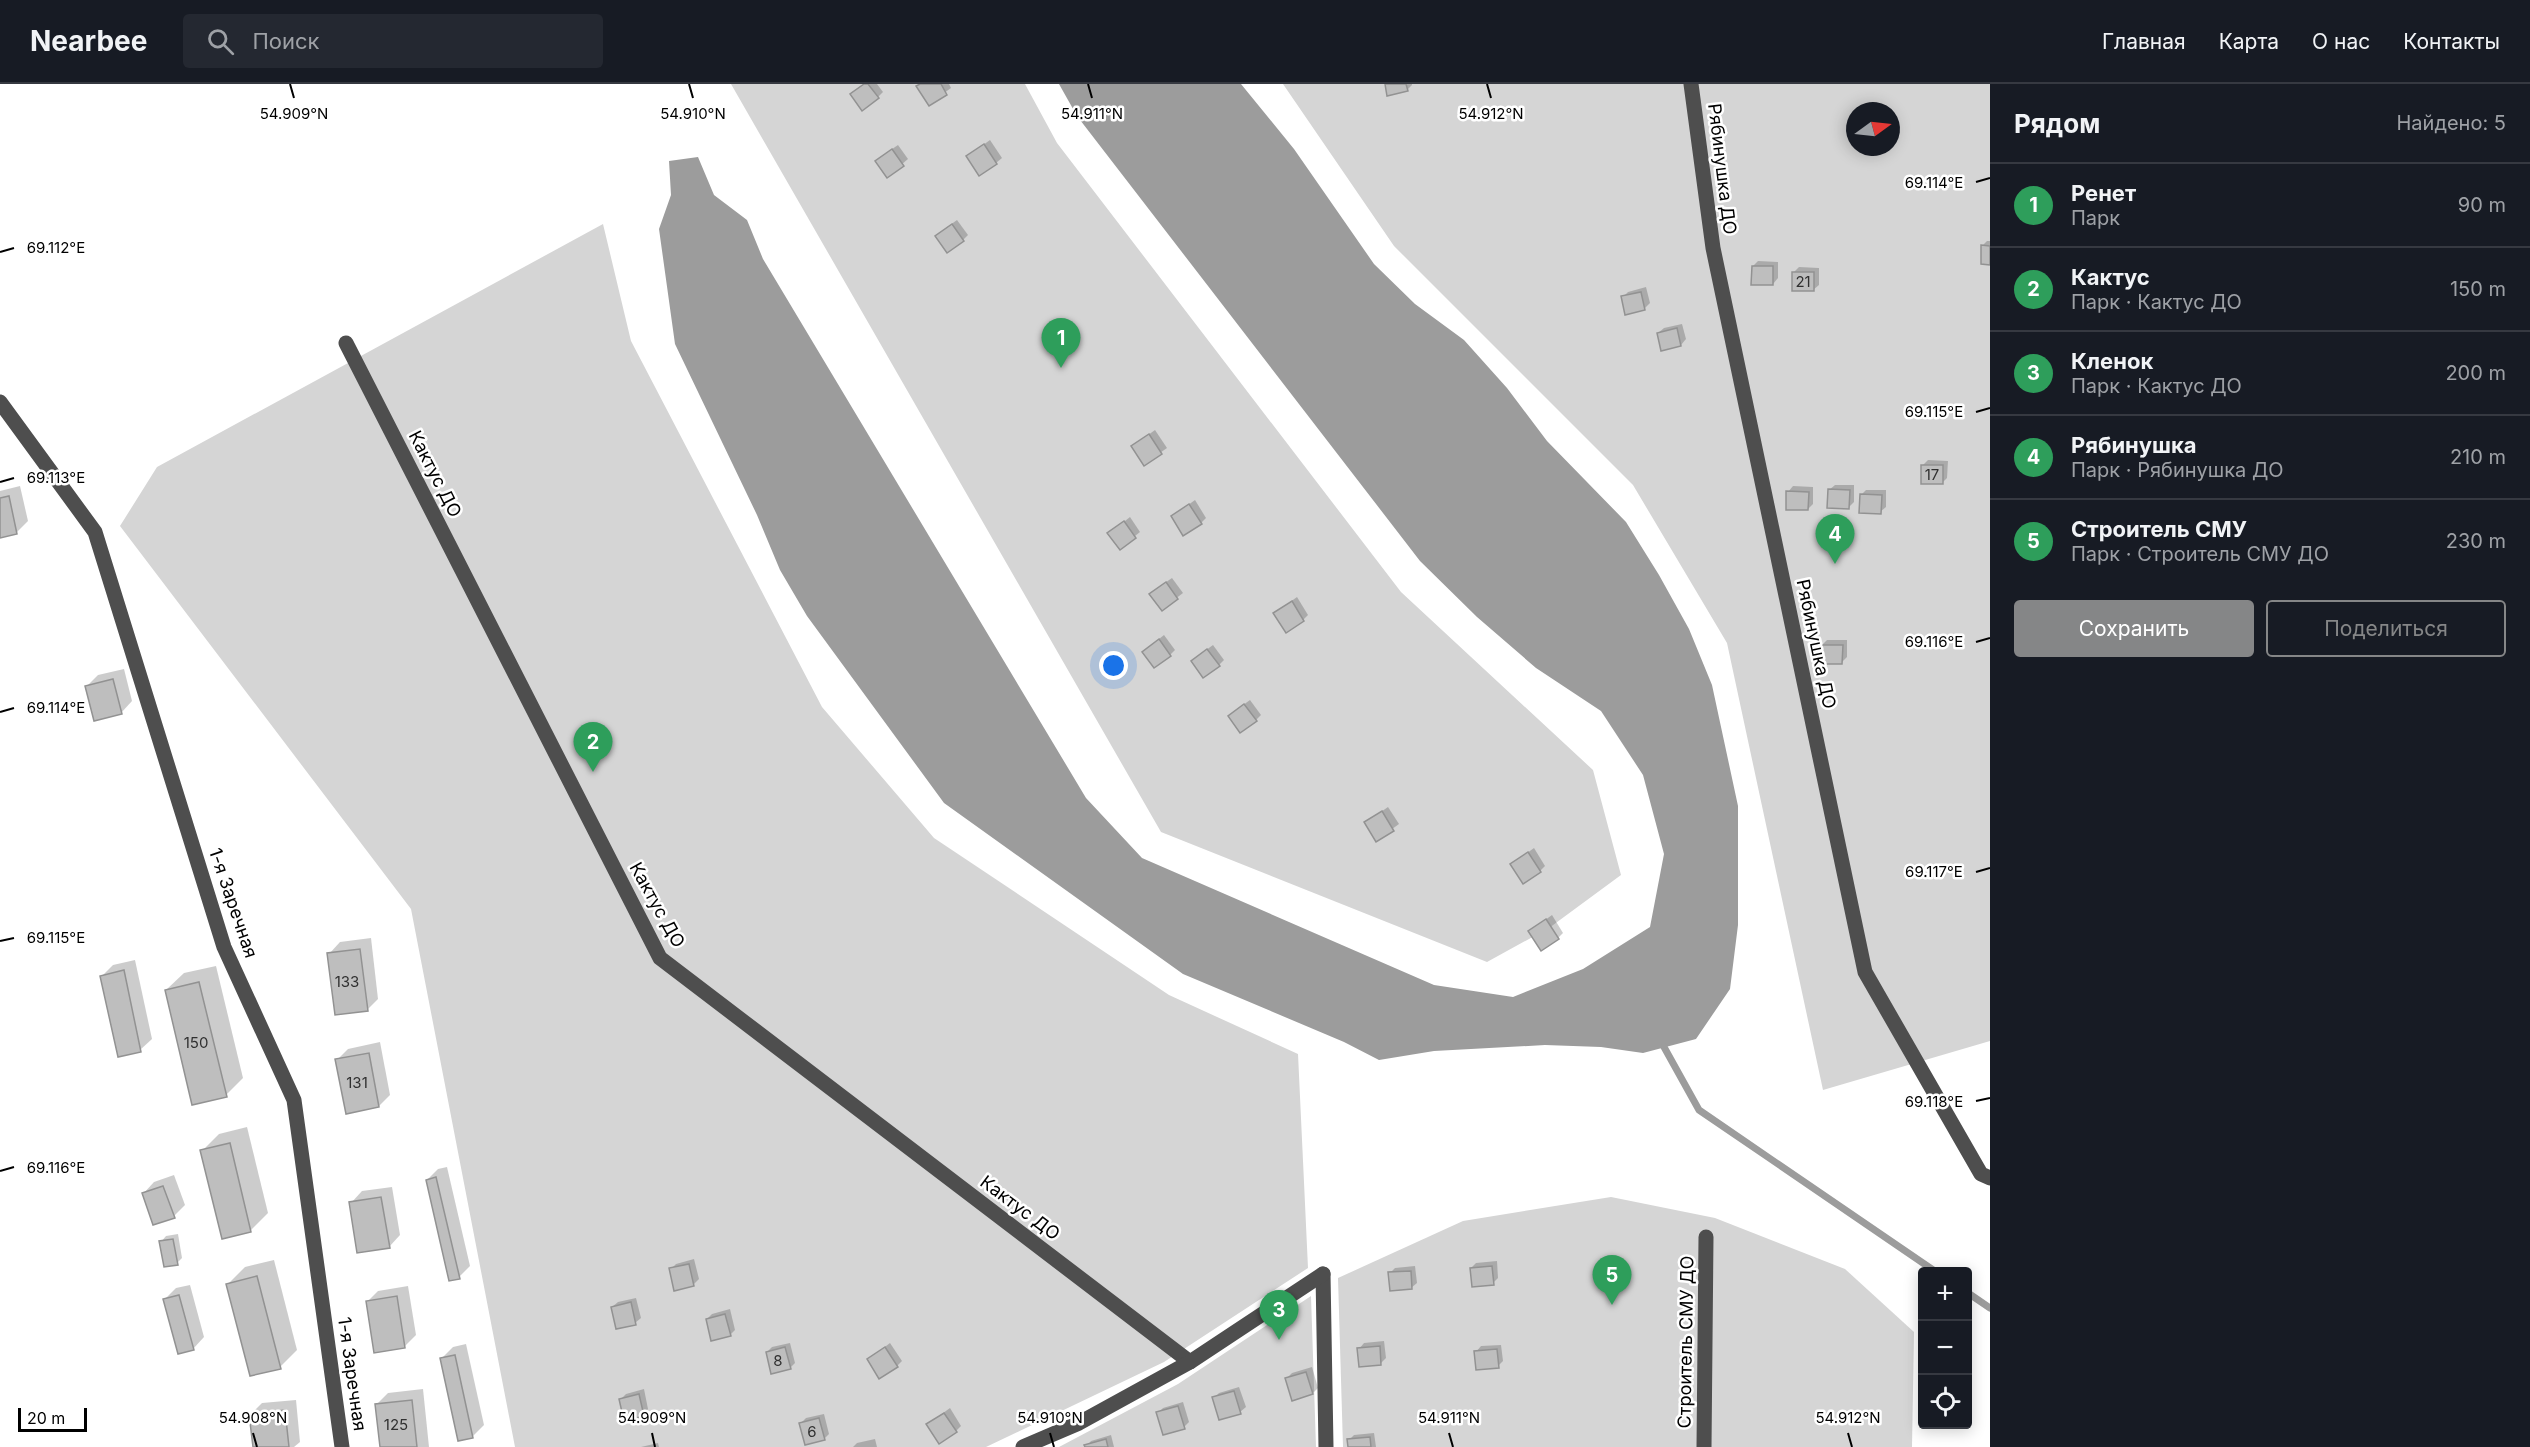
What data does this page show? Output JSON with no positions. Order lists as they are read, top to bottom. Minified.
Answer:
{"streets":{"street":["Рябинушка ДО","Кактус ДО","1-я Заречная","Строитель СМУ ДО"]},"house_numbers":["21","17","133","150","131","8","125","6"],"scale_bar":"20 m","north":"right","page":{"header":"Nearbee","search":"Поиск","nav":["Главная","Карта","О нас","Контакты"],"heading":["Рядом","Найдено: 5"],"list":[{"mark":"1","name":"Ренет","note":"Парк","value":"90 m"},{"mark":"2","name":"Кактус","note":"Парк · Кактус ДО","value":"150 m"},{"mark":"3","name":"Кленок","note":"Парк · Кактус ДО","value":"200 m"},{"mark":"4","name":"Рябинушка","note":"Парк · Рябинушка ДО","value":"210 m"},{"mark":"5","name":"Строитель СМУ","note":"Парк · Строитель СМУ ДО","value":"230 m"}],"pins":["1","4","2","5","3"],"buttons":["Сохранить","Поделиться"],"map_buttons":["+","−"],"scale":"20 m"},"coordinates":["54.909°N","54.910°N","54.911°N","54.912°N","69.114°E","69.112°E","69.115°E","69.113°E","69.116°E","69.117°E","69.118°E","54.908°N"]}
